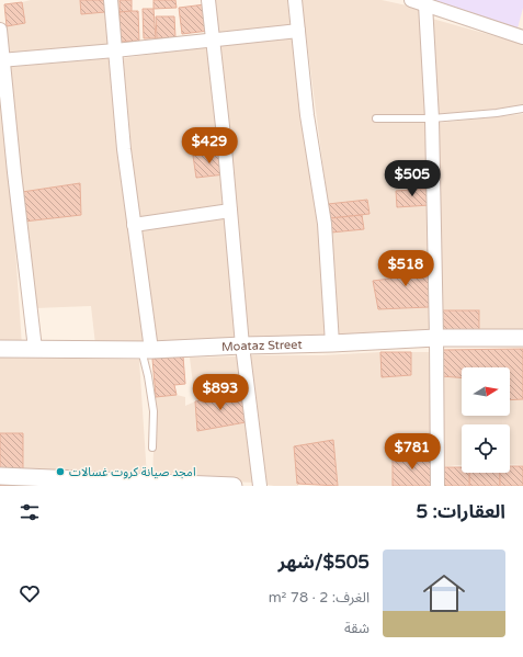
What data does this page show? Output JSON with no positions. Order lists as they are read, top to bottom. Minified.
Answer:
{"streets":{"street":["Moataz Street"]},"places":["امجد صيانة كروت غسالات"],"north":"right","page":{"price":["$429","$505","$518","$893","$781"],"heading":"العقارات: 5","list":[{"name":"$505/شهر","note":"الغرف: 2 · 78 m² · شقة"}]}}
